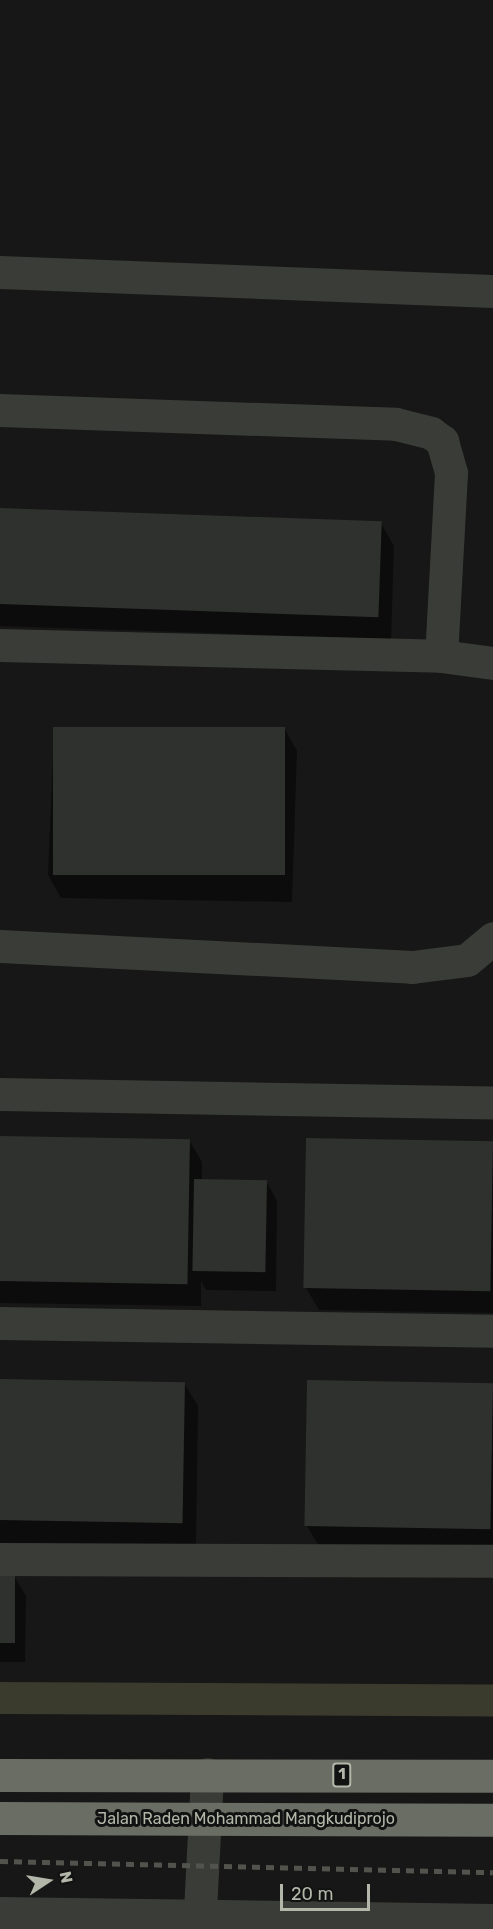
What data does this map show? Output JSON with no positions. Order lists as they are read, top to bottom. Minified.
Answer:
{"streets":{"highway":["1","Jalan Raden Mohammad Mangkudiprojo"]},"scale_bar":"20 m","north":"right"}
